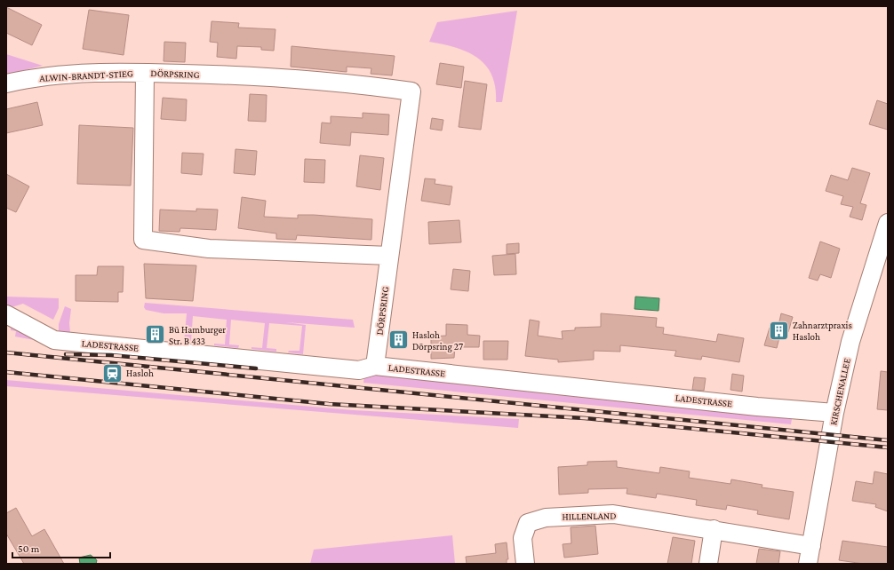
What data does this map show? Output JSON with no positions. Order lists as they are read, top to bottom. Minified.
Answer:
{"streets":{"street":["DÖRPSRING","ALWIN-BRANDT-STIEG","LADESTRASSE","KIRSCHENALLEE","HILLENLAND"]},"crossings":[["DÖRPSRING","ALWIN-BRANDT-STIEG"],["DÖRPSRING","LADESTRASSE"],["LADESTRASSE","KIRSCHENALLEE"],["KIRSCHENALLEE","HILLENLAND"]],"places":{"building":["Zahnarztpraxis Hasloh","Bü Hamburger Str. B 433","Hasloh Dörpsring 27"],"station":["Hasloh"]},"scale_bar":"50 m"}
